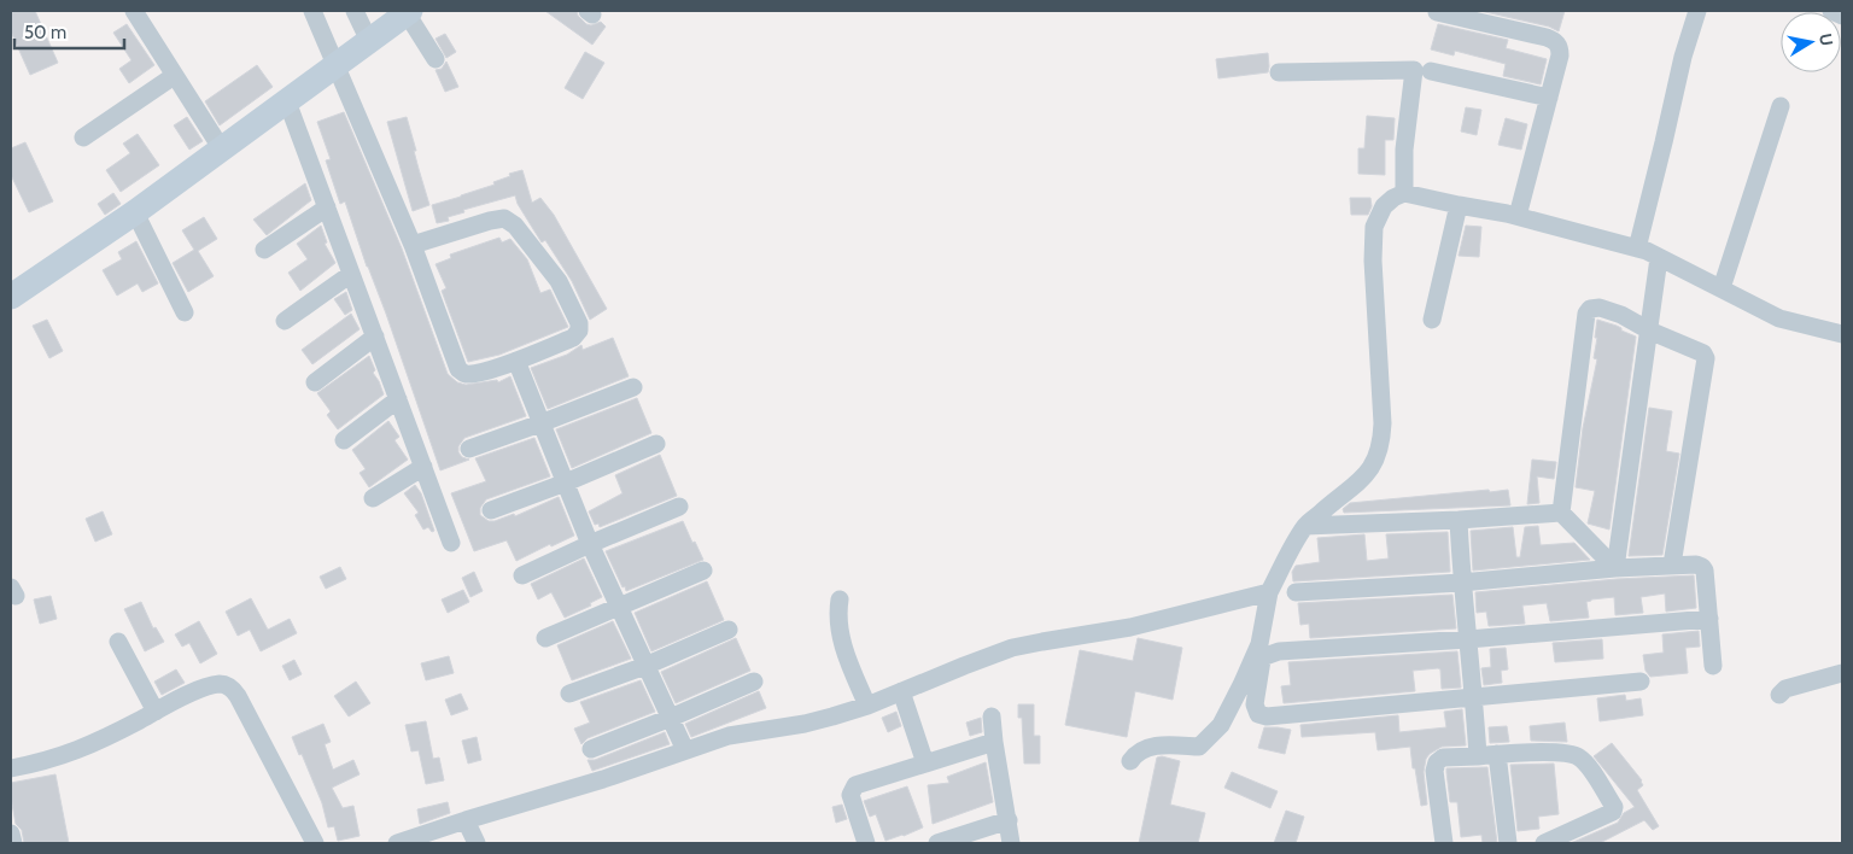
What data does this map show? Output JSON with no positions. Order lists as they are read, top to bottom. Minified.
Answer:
{"scale_bar":"50 m","north":"right"}
